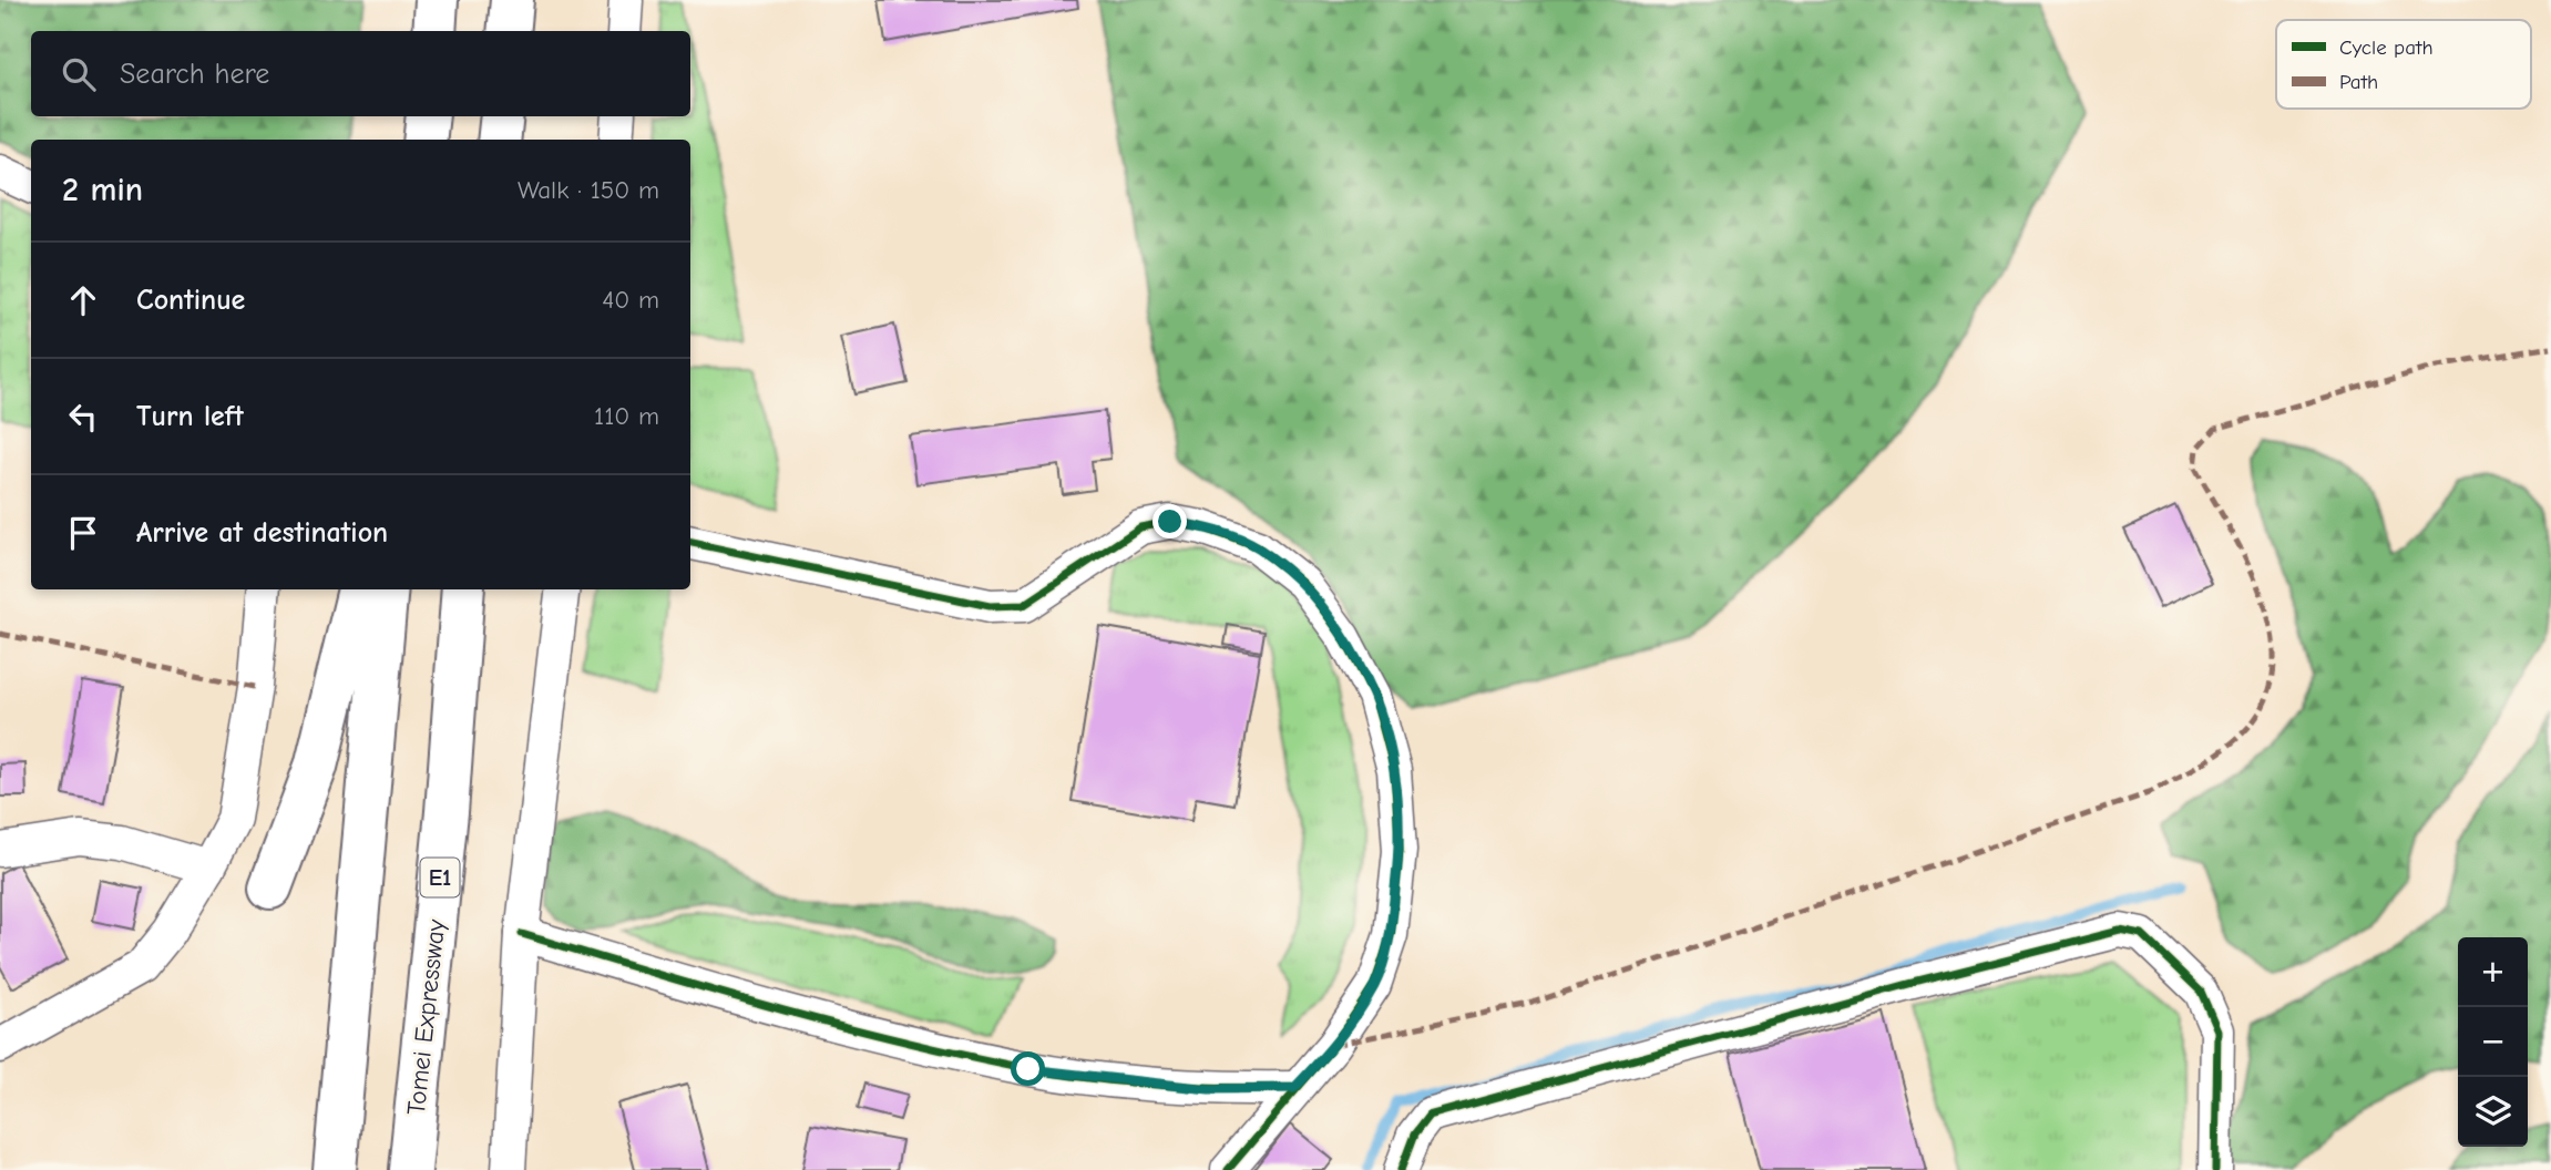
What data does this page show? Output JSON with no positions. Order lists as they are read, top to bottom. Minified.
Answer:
{"streets":{"highway":["E1","Tomei Expressway"]},"legend":["Cycle path","Path"],"page":{"search":"Search here","heading":["2 min","Walk · 150 m"],"list":[["Continue","40 m"],["Turn left","110 m"],"Arrive at destination"],"map_buttons":["+","−"]}}
